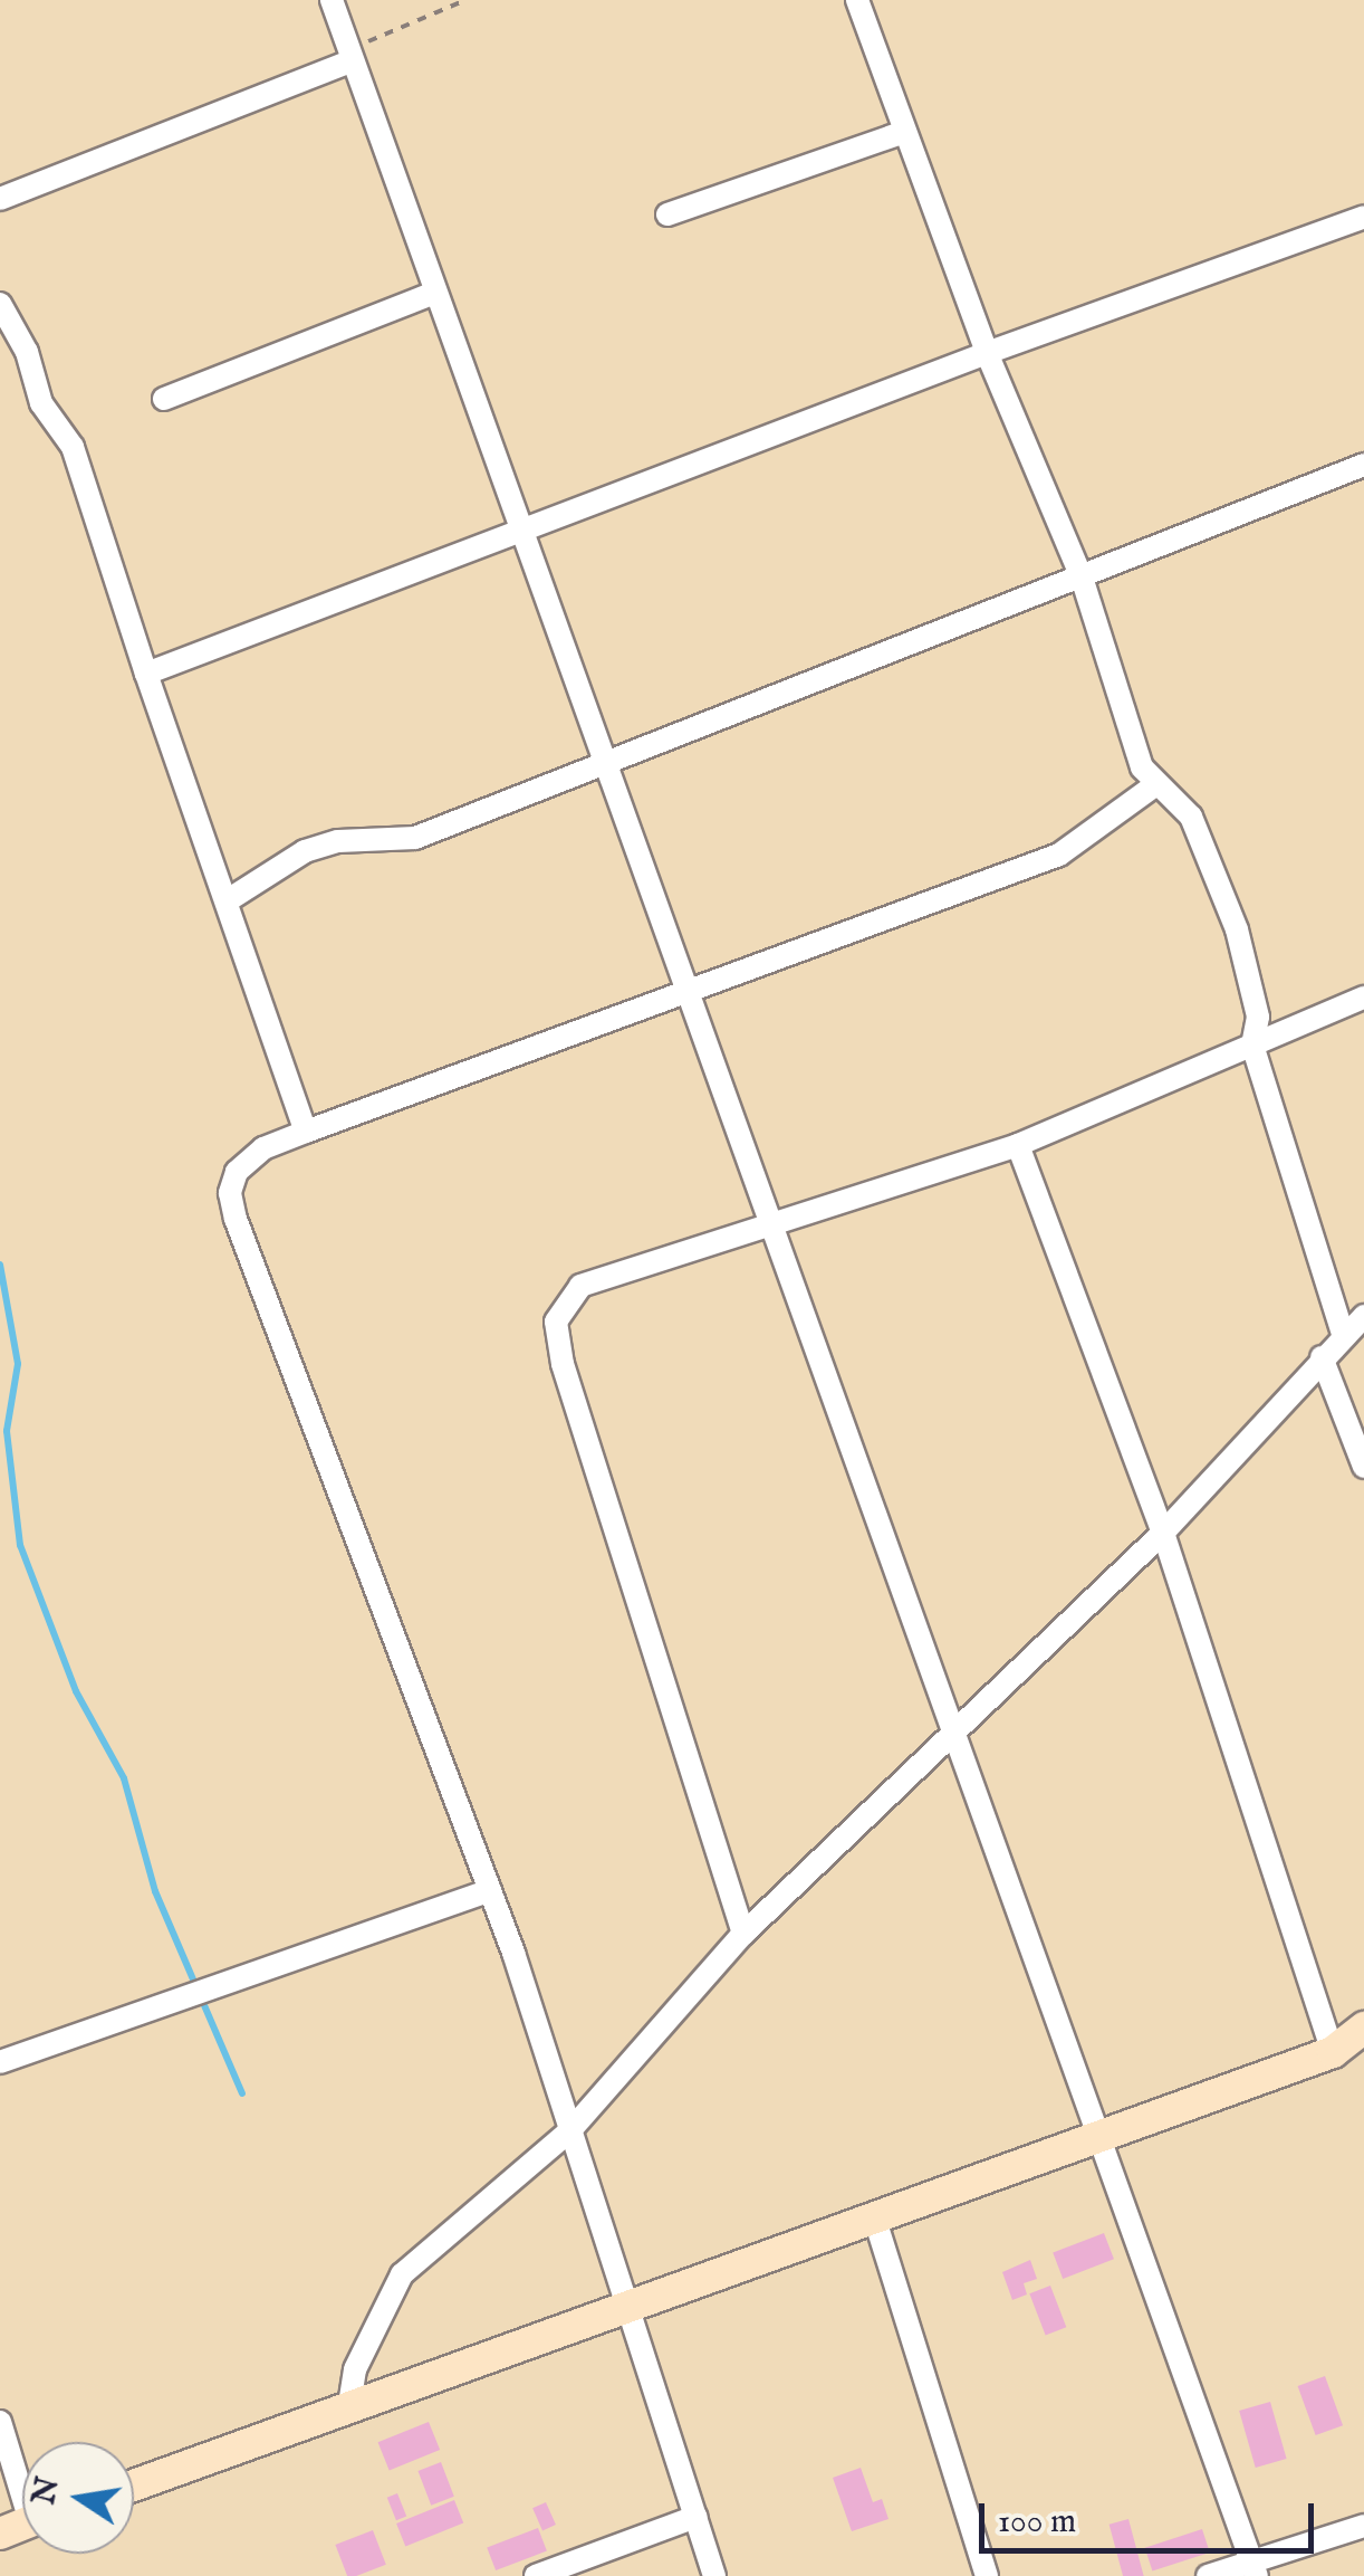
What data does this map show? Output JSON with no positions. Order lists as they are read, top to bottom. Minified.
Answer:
{"scale_bar":"100 m","north":"left"}
